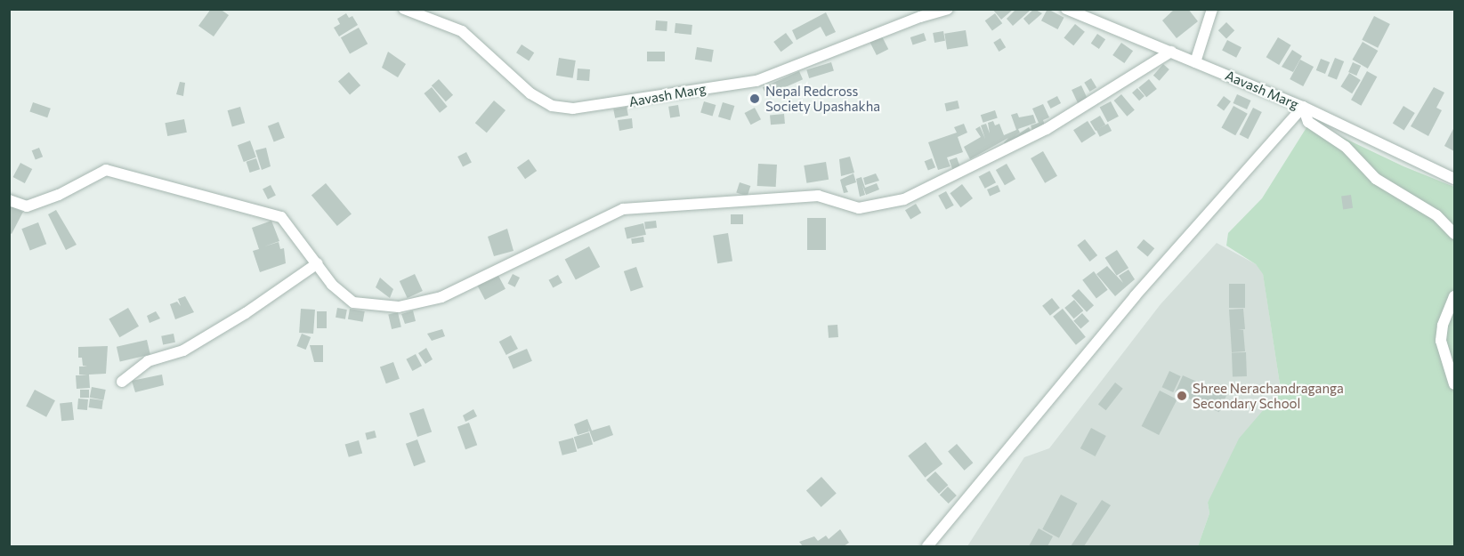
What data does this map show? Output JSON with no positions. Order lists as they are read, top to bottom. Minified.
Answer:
{"streets":{"street":["Aavash Marg"]},"places":["Nepal Redcross Society Upashakha","Shree Nerachandraganga Secondary School"]}
